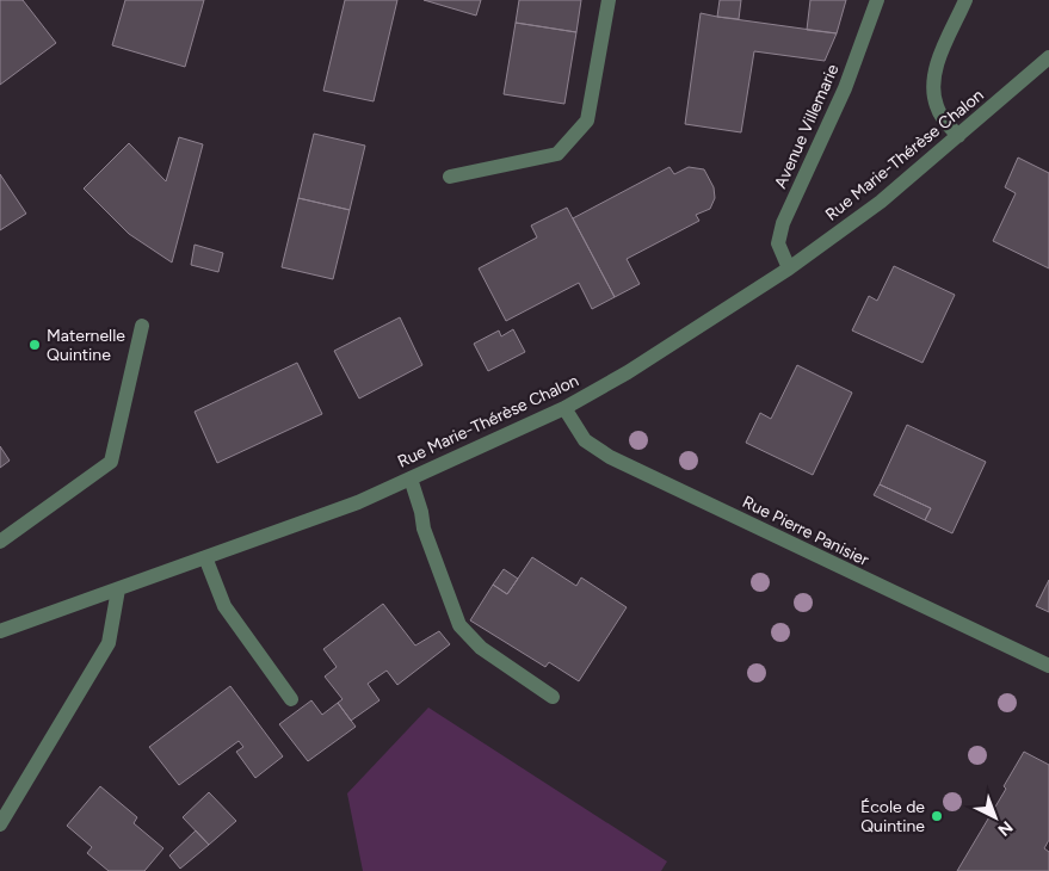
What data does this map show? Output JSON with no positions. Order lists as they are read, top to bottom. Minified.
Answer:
{"streets":{"street":["Avenue Villemarie","Rue Marie-Thérèse Chalon","Rue Pierre Panisier"]},"crossings":[["Avenue Villemarie","Rue Marie-Thérèse Chalon"],["Rue Marie-Thérèse Chalon","Rue Pierre Panisier"]],"places":["Maternelle Quintine","École de Quintine"],"north":"bottom right"}
